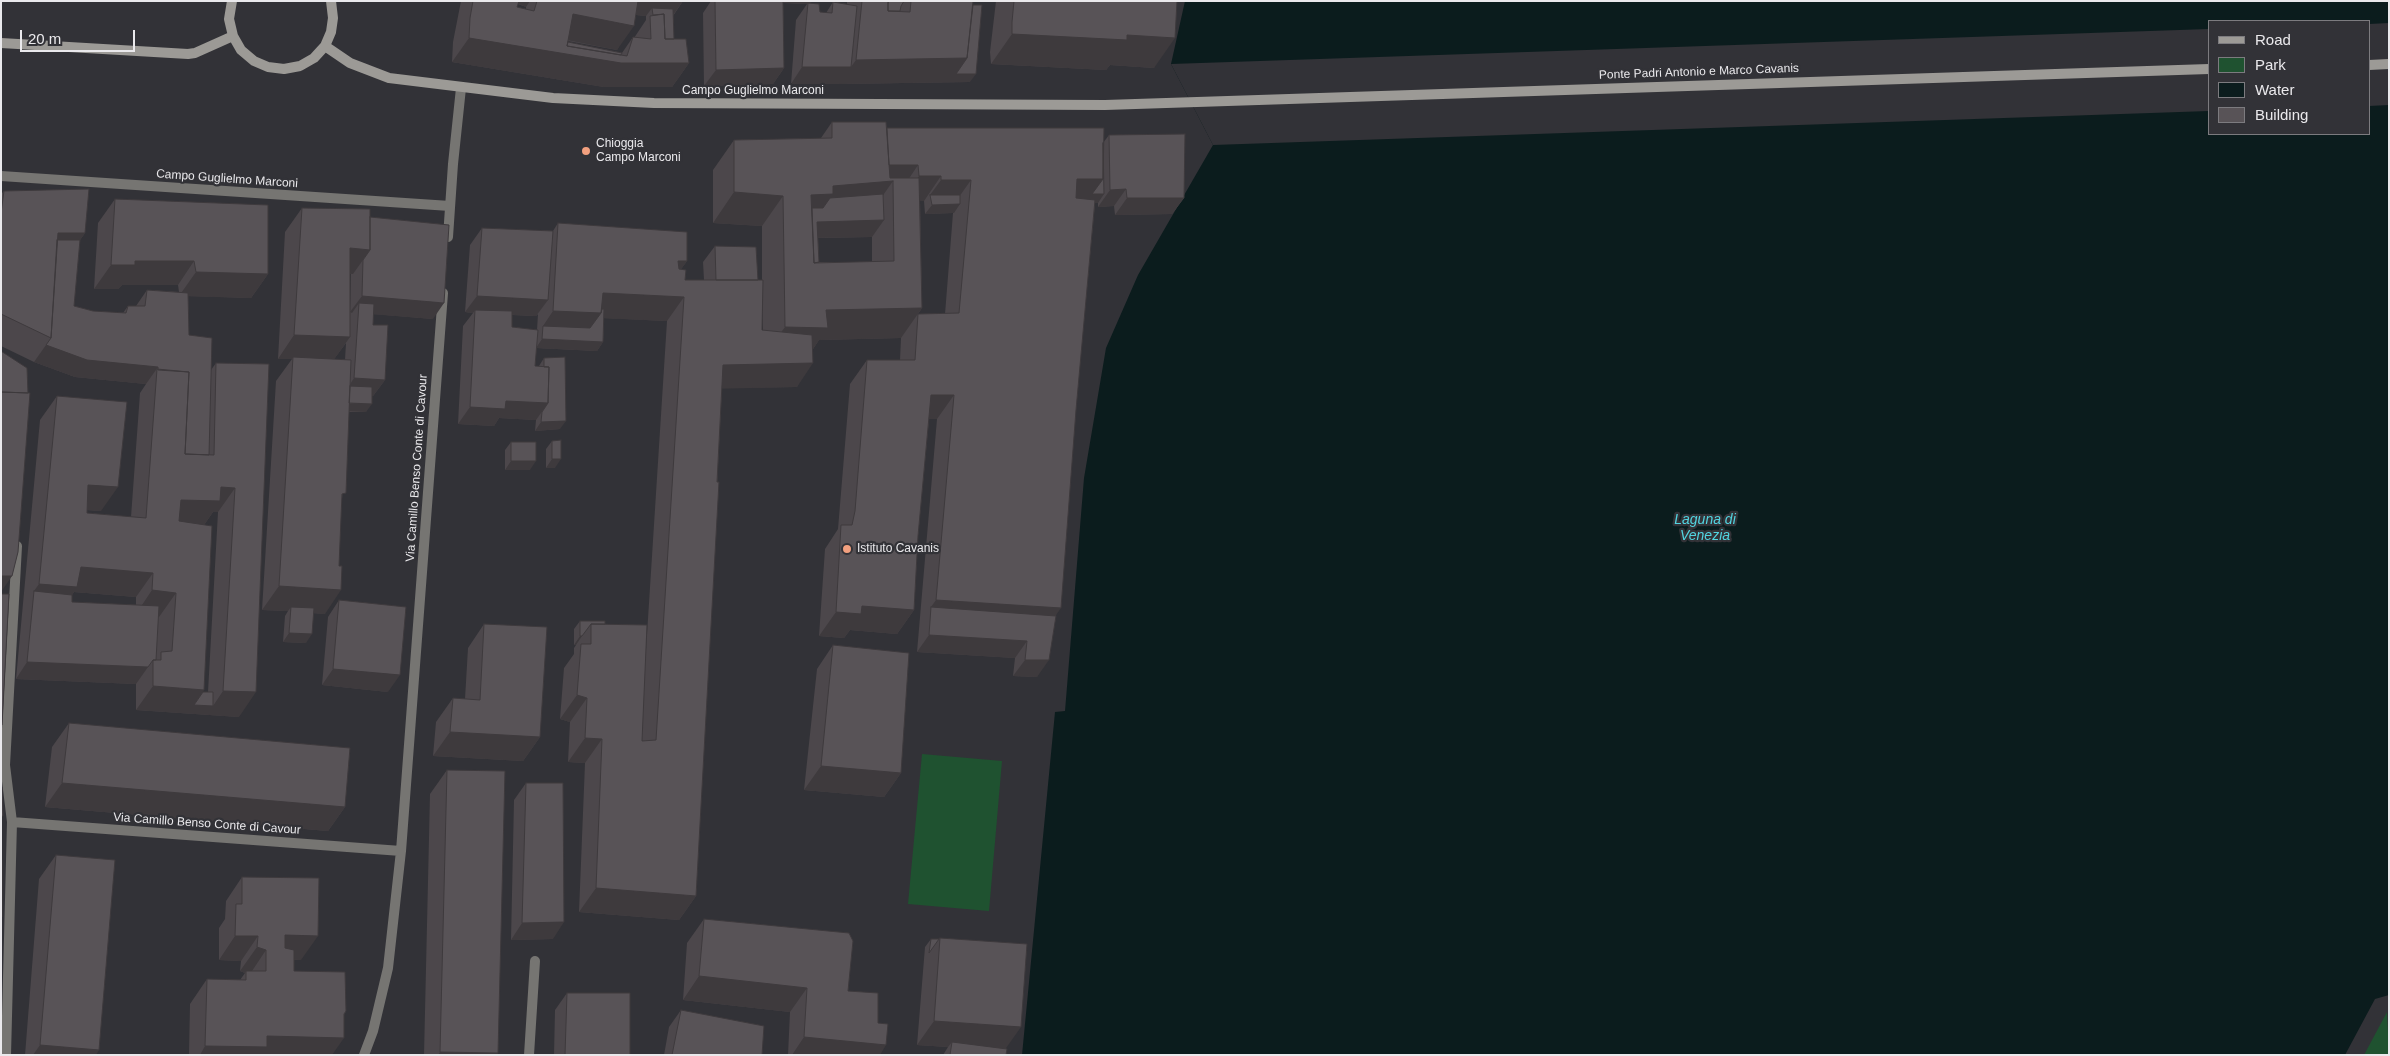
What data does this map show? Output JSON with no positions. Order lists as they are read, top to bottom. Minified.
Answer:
{"streets":{"street":["Ponte Padri Antonio e Marco Cavanis","Campo Guglielmo Marconi","Via Camillo Benso Conte di Cavour"]},"crossings":[["Ponte Padri Antonio e Marco Cavanis","Campo Guglielmo Marconi"]],"water":["Laguna di Venezia"],"places":["Chioggia Campo Marconi","Istituto Cavanis"],"legend":["Road","Park","Water","Building"],"scale_bar":"20 m"}
